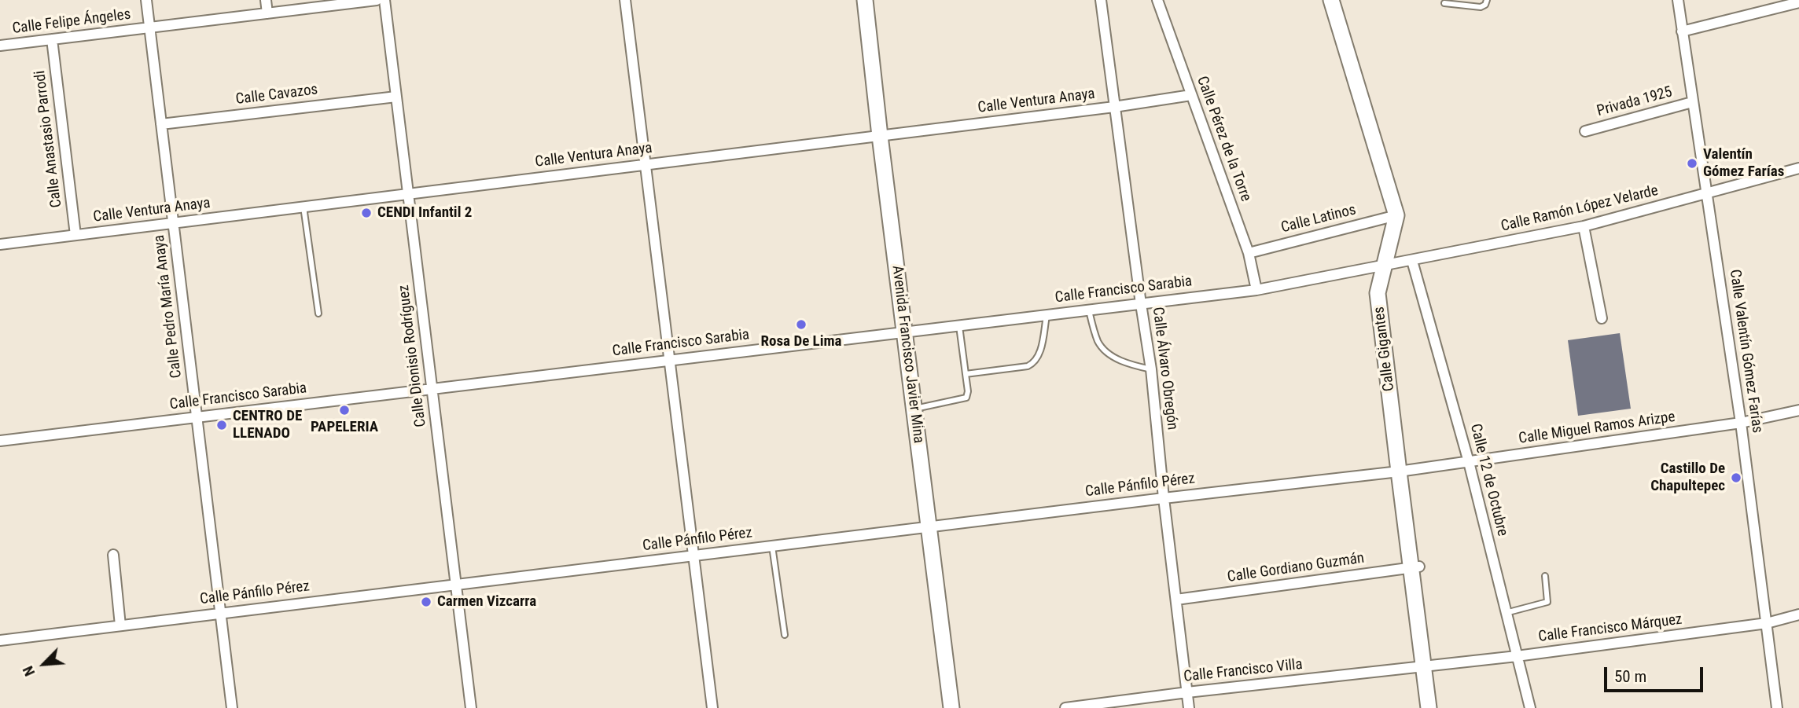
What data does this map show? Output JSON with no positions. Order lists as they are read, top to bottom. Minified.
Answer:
{"streets":{"main road":["Calle Gigantes","Avenida Francisco Javier Mina"],"street":["Calle Felipe Ángeles","Calle Cavazos","Calle Ventura Anaya","Privada 1925","Calle Anastasio Parrodi","Calle Pérez de la Torre","Calle Ramón López Velarde","Calle Latinos","Calle Francisco Sarabia","Calle Pedro María Anaya","Calle Valentín Gómez Farías","Calle Dionisio Rodríguez","Calle Álvaro Obregón","Calle Miguel Ramos Arizpe","Calle 12 de Octubre","Calle Pánfilo Pérez","Calle Gordiano Guzmán","Calle Francisco Márquez","Calle Francisco Villa"]},"crossings":[["Calle Felipe Ángeles","Calle Anastasio Parrodi"],["Calle Felipe Ángeles","Calle Pedro María Anaya"],["Calle Cavazos","Calle Pedro María Anaya"],["Calle Cavazos","Calle Dionisio Rodríguez"],["Calle Ventura Anaya","Calle Anastasio Parrodi"],["Calle Ventura Anaya","Calle Pérez de la Torre"],["Calle Ventura Anaya","Calle Pedro María Anaya"],["Calle Ventura Anaya","Avenida Francisco Javier Mina"],["Calle Ventura Anaya","Calle Dionisio Rodríguez"],["Calle Ventura Anaya","Calle Álvaro Obregón"],["Privada 1925","Calle Valentín Gómez Farías"],["Calle Pérez de la Torre","Calle Latinos"],["Calle Pérez de la Torre","Calle Francisco Sarabia"],["Calle Ramón López Velarde","Calle Francisco Sarabia"],["Calle Ramón López Velarde","Calle Gigantes"],["Calle Ramón López Velarde","Calle Valentín Gómez Farías"],["Calle Ramón López Velarde","Calle 12 de Octubre"],["Calle Latinos","Calle Gigantes"],["Calle Francisco Sarabia","Calle Pedro María Anaya"],["Calle Francisco Sarabia","Avenida Francisco Javier Mina"],["Calle Francisco Sarabia","Calle Dionisio Rodríguez"],["Calle Francisco Sarabia","Calle Álvaro Obregón"],["Calle Pedro María Anaya","Calle Pánfilo Pérez"],["Calle Gigantes","Calle Miguel Ramos Arizpe"],["Calle Gigantes","Calle Pánfilo Pérez"],["Calle Gigantes","Calle Gordiano Guzmán"],["Calle Gigantes","Calle Francisco Márquez"],["Calle Gigantes","Calle Francisco Villa"],["Calle Valentín Gómez Farías","Calle Miguel Ramos Arizpe"],["Calle Valentín Gómez Farías","Calle Francisco Márquez"],["Avenida Francisco Javier Mina","Calle Pánfilo Pérez"],["Calle Dionisio Rodríguez","Calle Pánfilo Pérez"],["Calle Álvaro Obregón","Calle Pánfilo Pérez"],["Calle Álvaro Obregón","Calle Gordiano Guzmán"],["Calle Álvaro Obregón","Calle Francisco Villa"],["Calle Miguel Ramos Arizpe","Calle 12 de Octubre"],["Calle Miguel Ramos Arizpe","Calle Pánfilo Pérez"],["Calle 12 de Octubre","Calle Francisco Márquez"],["Calle Francisco Márquez","Calle Francisco Villa"]],"places":["Valentín Gómez Farías","CENDI Infantil 2","Rosa De Lima","PAPELERIA","CENTRO DE LLENADO","Castillo De Chapultepec","Carmen Vizcarra"],"scale_bar":"50 m","north":"bottom left"}
